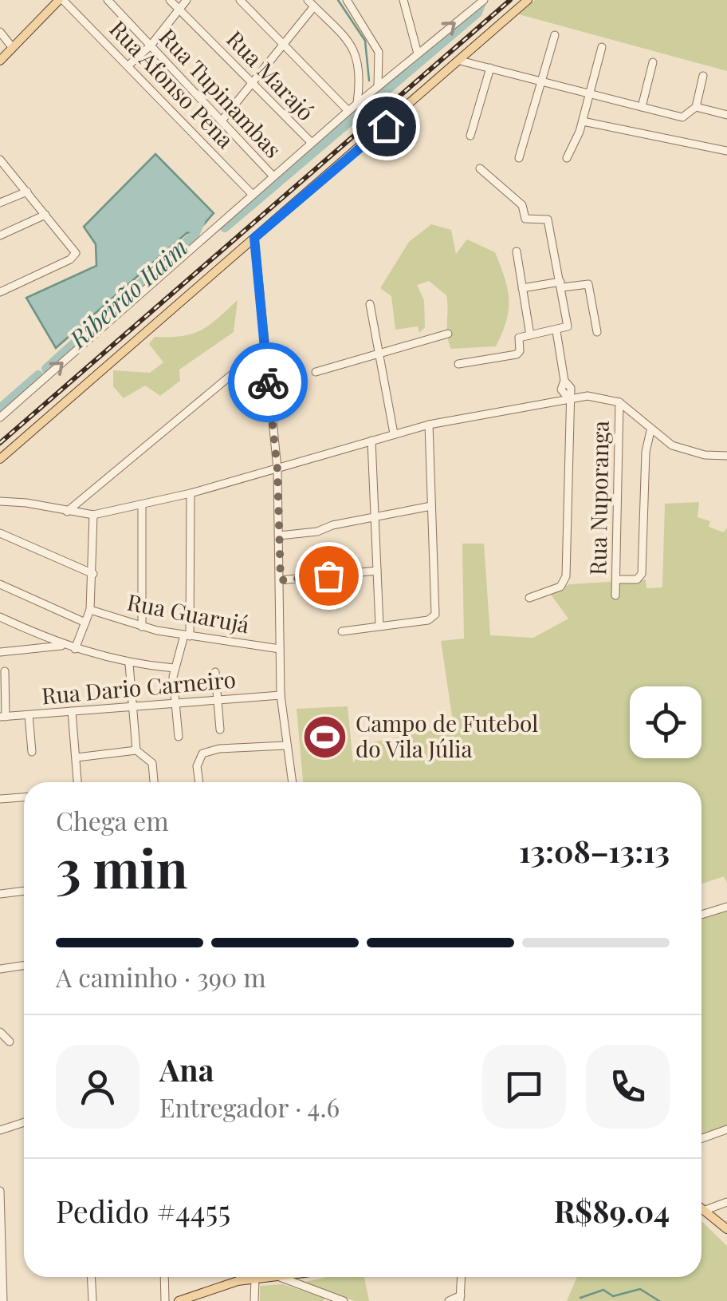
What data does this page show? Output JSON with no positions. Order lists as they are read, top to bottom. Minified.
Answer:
{"streets":{"street":["Rua Marajó","Rua Afonso Pena","Rua Tupinambas","Rua Nuporanga","Rua Guarujá","Rua Dario Carneiro"]},"water":["Ribeirão Itaim"],"places":{"sports":["Campo de Futebol do Vila Júlia"]},"page":{"heading":["3 min","Chega em","13:08–13:13"],"panel":["Ana","Entregador · 4.6","Pedido #4455","R$89.04"],"bar":"A caminho · 390 m"}}
